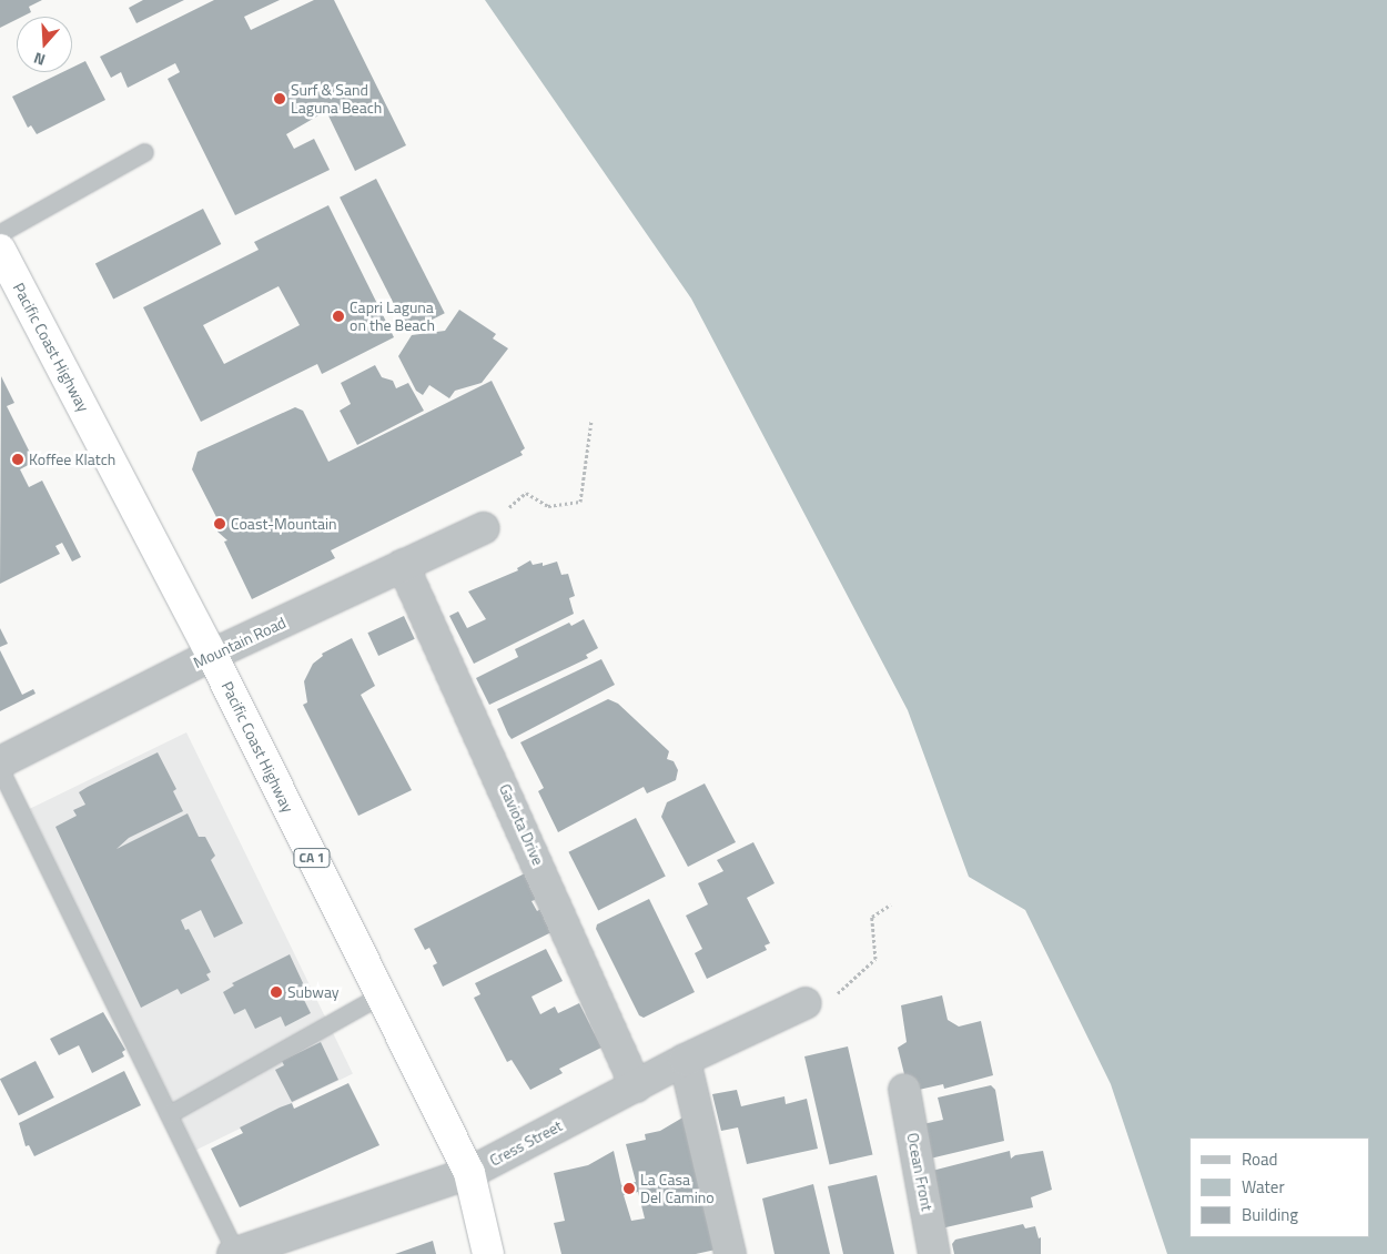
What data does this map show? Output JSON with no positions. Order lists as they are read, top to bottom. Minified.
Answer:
{"streets":{"highway":["Pacific Coast Highway","CA 1"],"street":["Mountain Road","Gaviota Drive","Cress Street","Ocean Front"]},"crossings":[["Pacific Coast Highway","Mountain Road"],["Pacific Coast Highway","Cress Street"],["Mountain Road","Gaviota Drive"],["Gaviota Drive","Cress Street"]],"places":["Surf & Sand Laguna Beach","Capri Laguna on the Beach","Koffee Klatch","Coast-Mountain","Subway","La Casa Del Camino"],"legend":["Road","Water","Building"],"north":"bottom"}
